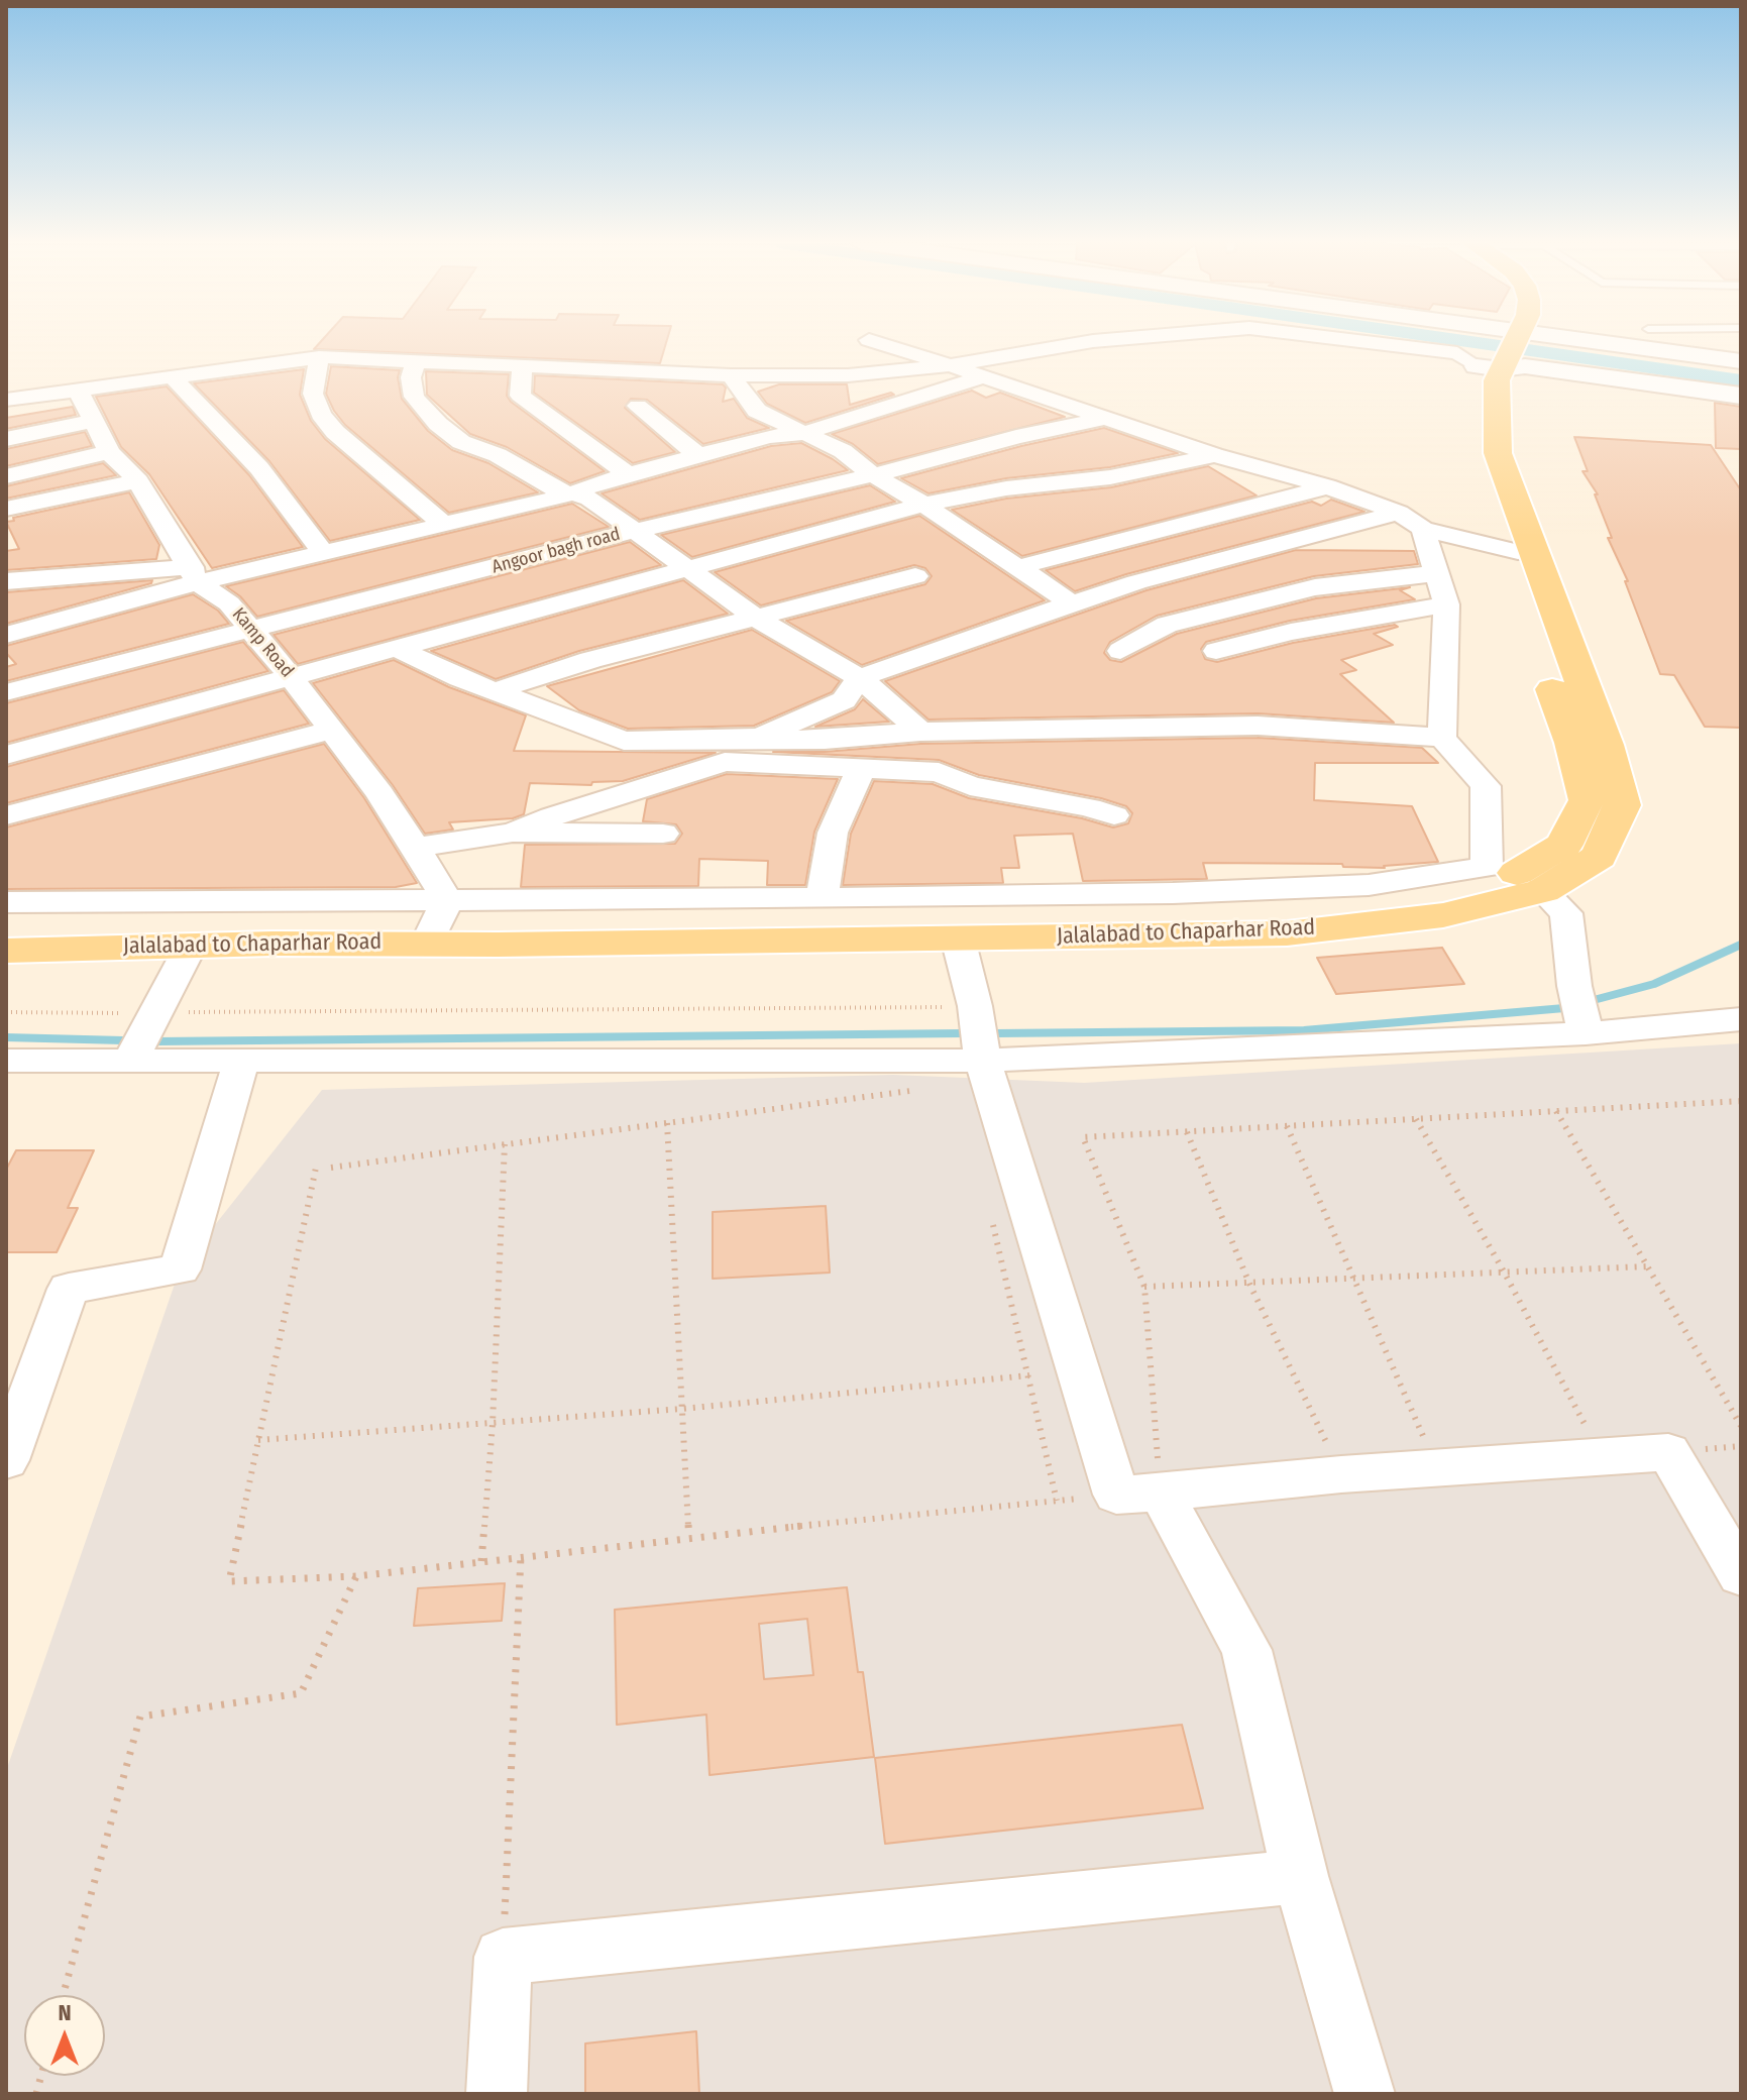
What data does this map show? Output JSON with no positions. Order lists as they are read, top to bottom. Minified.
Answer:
{"streets":{"main road":["Jalalabad to Chaparhar Road"],"street":["Angoor bagh road","Kamp Road"]},"crossings":[["Angoor bagh road","Kamp Road"]],"north":"top"}
